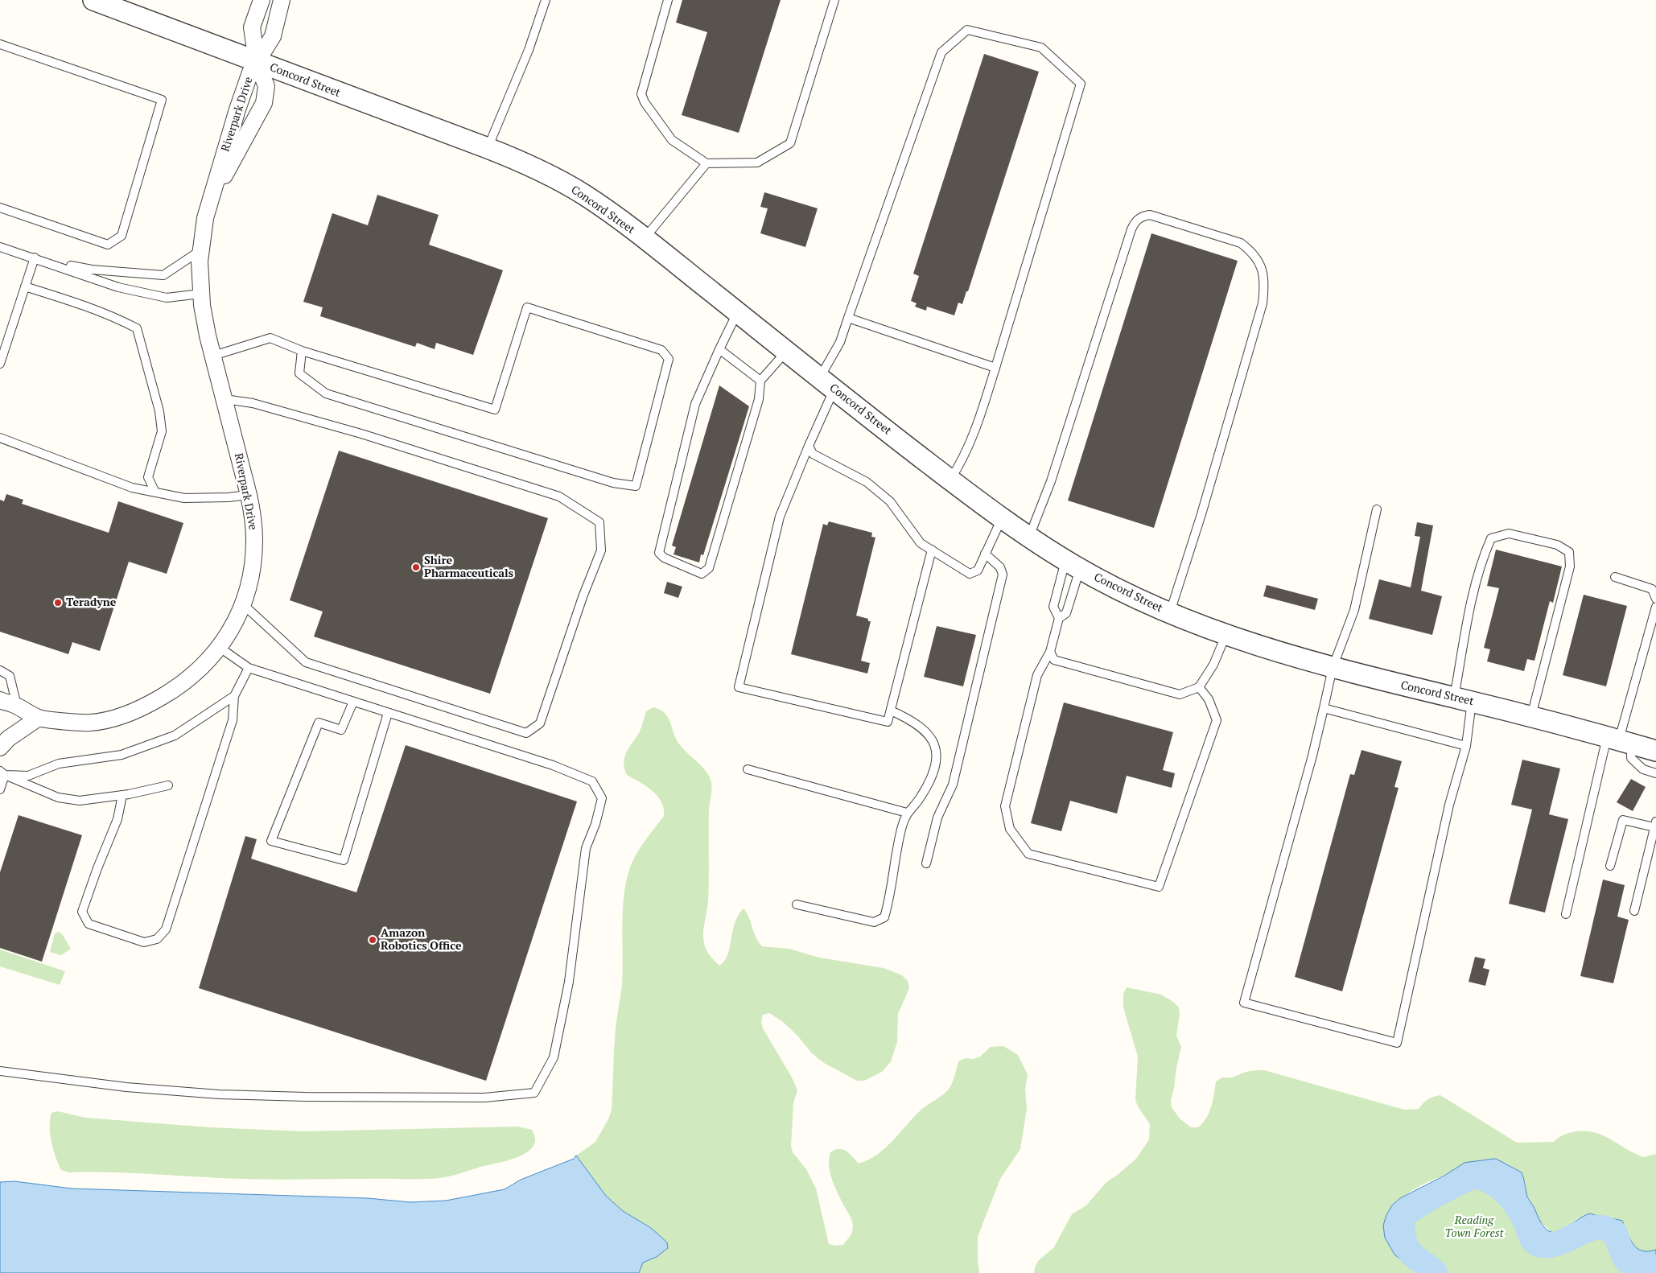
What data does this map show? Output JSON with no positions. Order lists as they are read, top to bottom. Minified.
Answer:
{"streets":{"street":["Concord Street","Riverpark Drive"]},"crossings":[["Concord Street","Riverpark Drive"]],"parks":["Reading Town Forest"],"places":["Shire Pharmaceuticals","Teradyne","Amazon Robotics Office"]}
